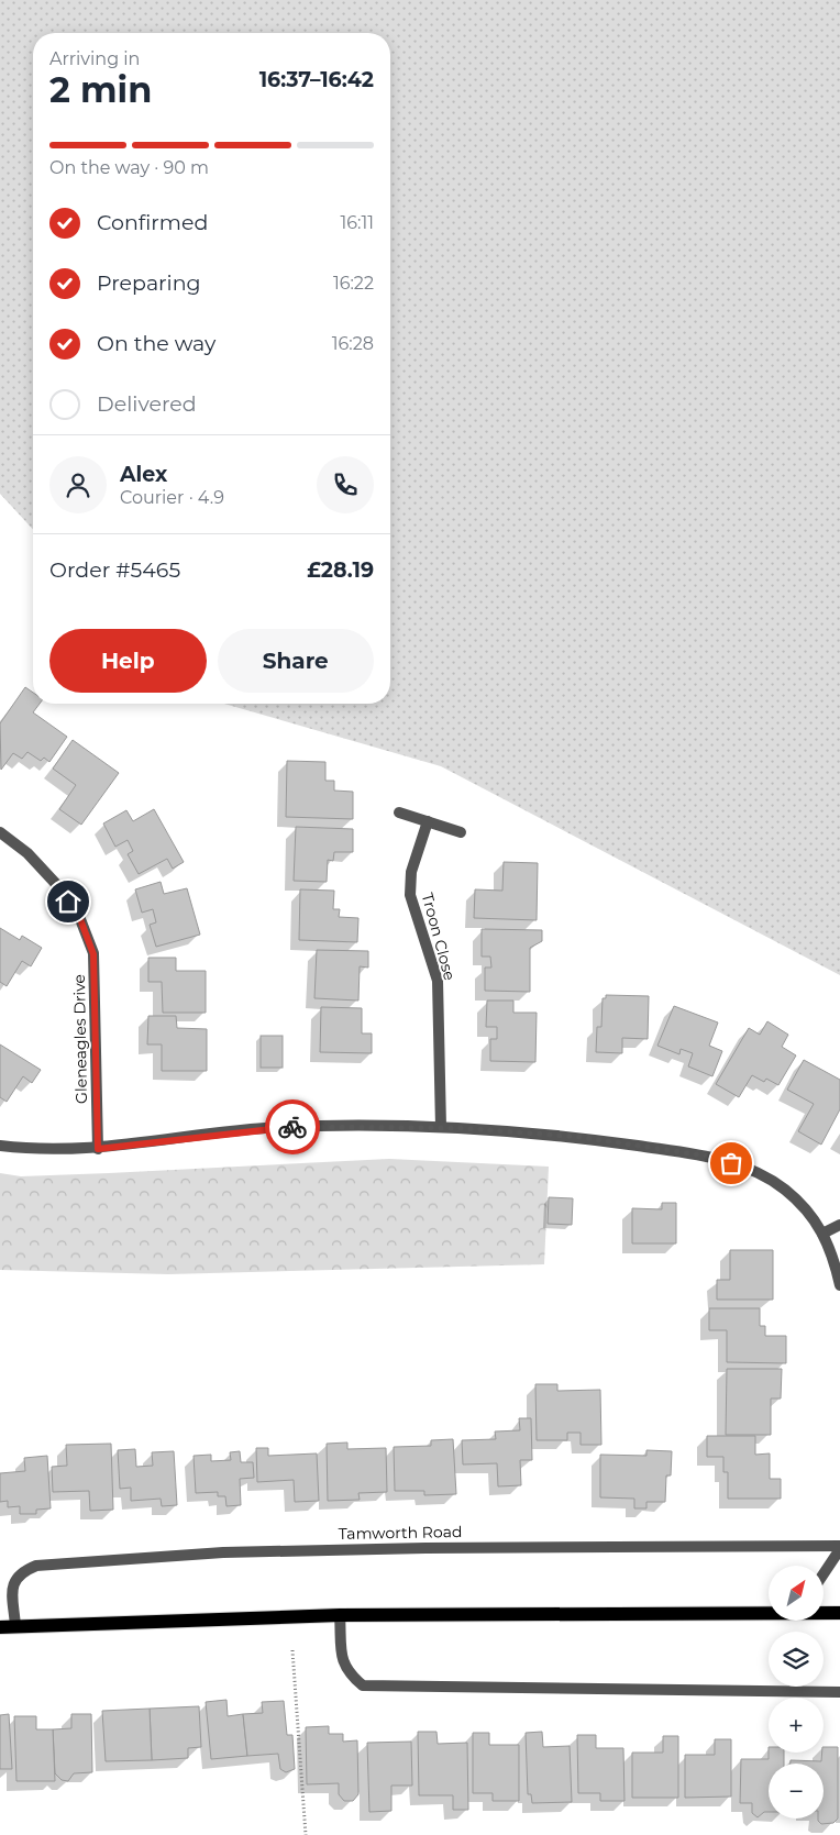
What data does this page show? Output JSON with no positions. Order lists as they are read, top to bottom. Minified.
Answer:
{"streets":{"street":["Troon Close","Gleneagles Drive","Tamworth Road"]},"north":"top right","page":{"heading":["2 min","Arriving in","16:37–16:42"],"panel":["Alex","Courier · 4.9","Order #5465","£28.19"],"bar":"On the way · 90 m","list":[["Confirmed","16:11"],["Preparing","16:22"],["On the way","16:28"],"Delivered"],"buttons":["Help","Share"],"map_buttons":["+","−"]}}
